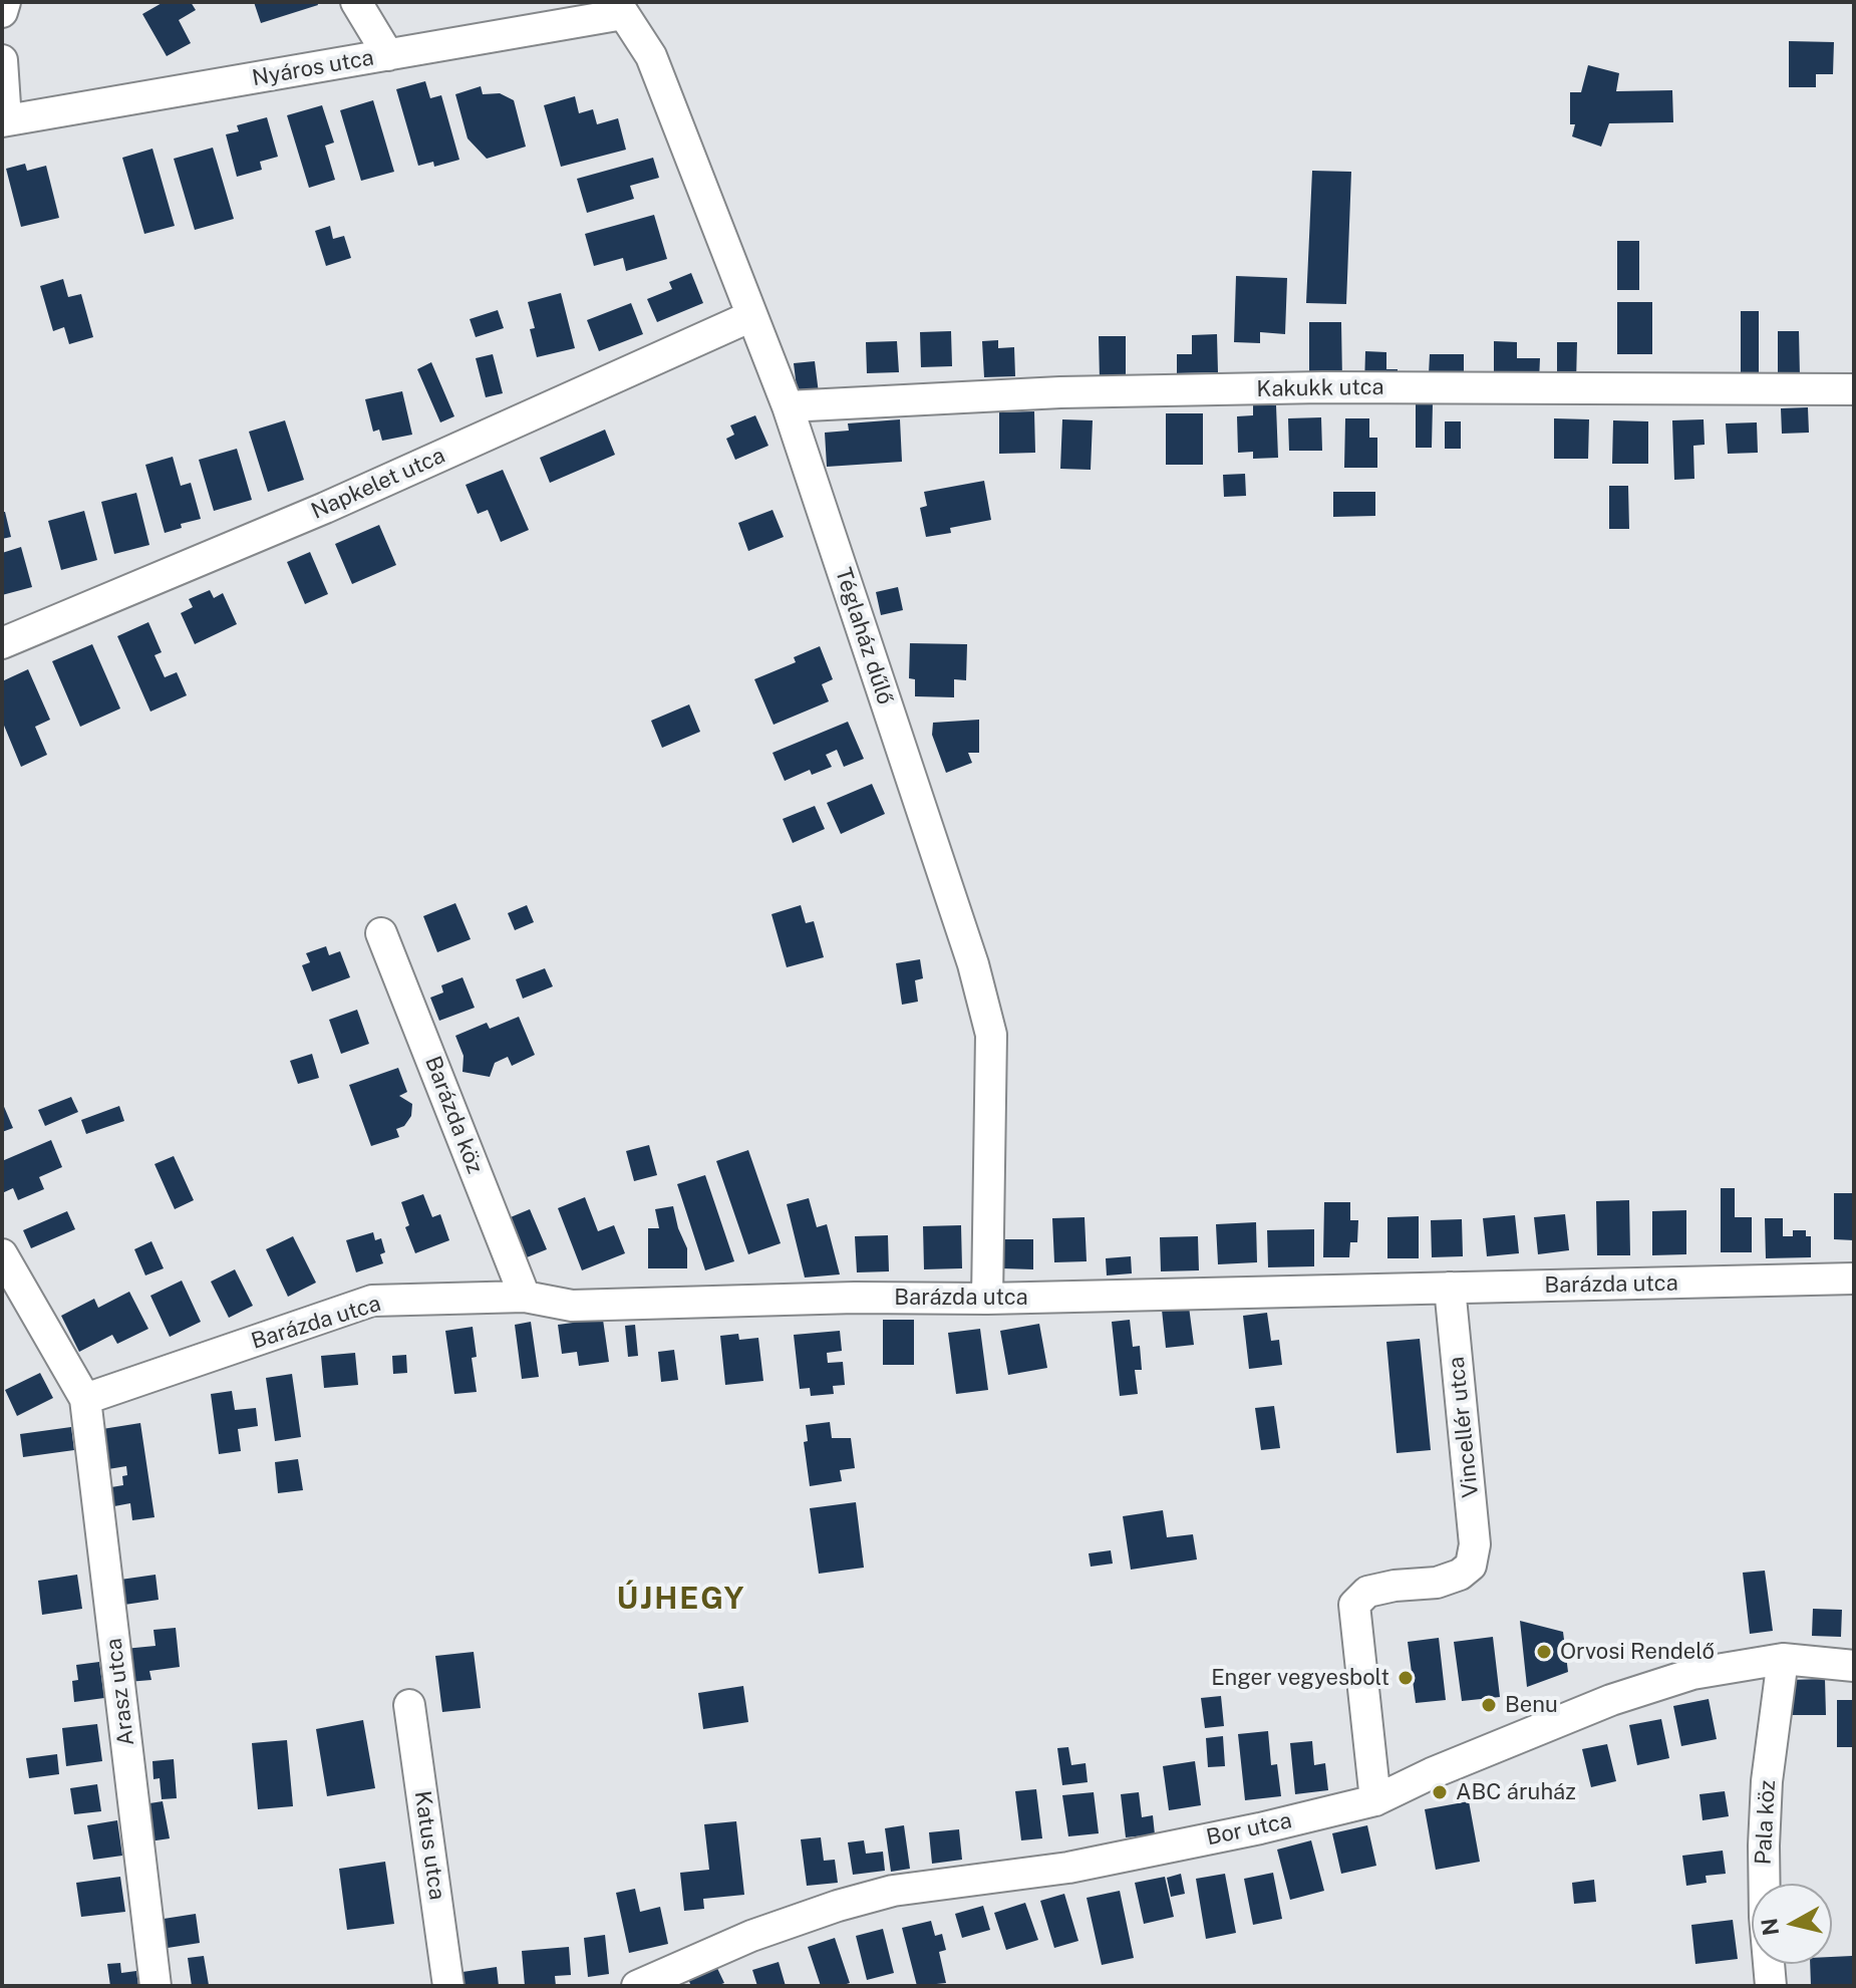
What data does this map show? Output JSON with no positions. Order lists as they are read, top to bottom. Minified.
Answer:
{"streets":{"street":["Nyáros utca","Kakukk utca","Napkelet utca","Téglaház dűlő","Barázda köz","Barázda utca","Vincellér utca","Arasz utca","Pala köz","Bor utca","Katus utca"]},"crossings":[["Nyáros utca","Téglaház dűlő"],["Kakukk utca","Téglaház dűlő"],["Napkelet utca","Téglaház dűlő"],["Téglaház dűlő","Barázda utca"],["Barázda köz","Barázda utca"],["Barázda utca","Vincellér utca"],["Barázda utca","Arasz utca"],["Vincellér utca","Bor utca"],["Pala köz","Bor utca"]],"districts":["ÚJHEGY"],"places":["Orvosi Rendelő","Enger vegyesbolt","Benu","ABC áruház"],"north":"left"}
